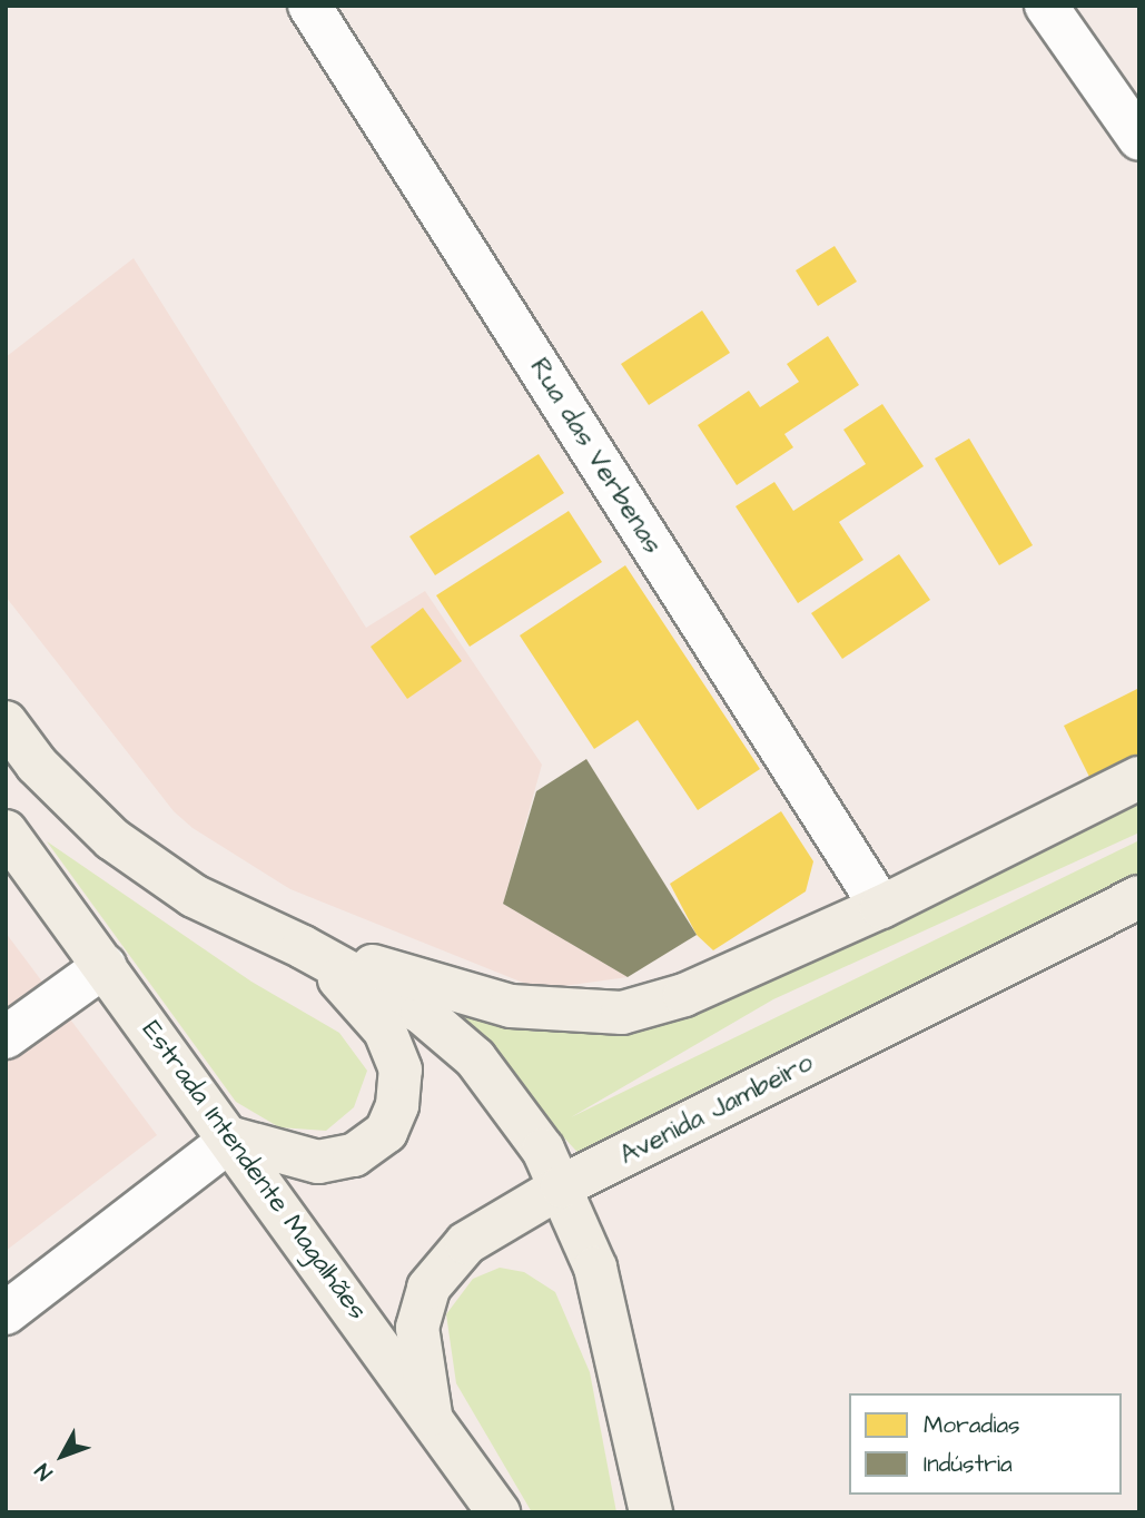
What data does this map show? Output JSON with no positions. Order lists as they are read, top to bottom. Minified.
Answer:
{"streets":{"main road":["Avenida Jambeiro","Estrada Intendente Magalhães"],"street":["Rua das Verbenas"]},"crossings":[["Avenida Jambeiro","Estrada Intendente Magalhães"]],"legend":["Moradias","Indústria"],"north":"bottom left"}
